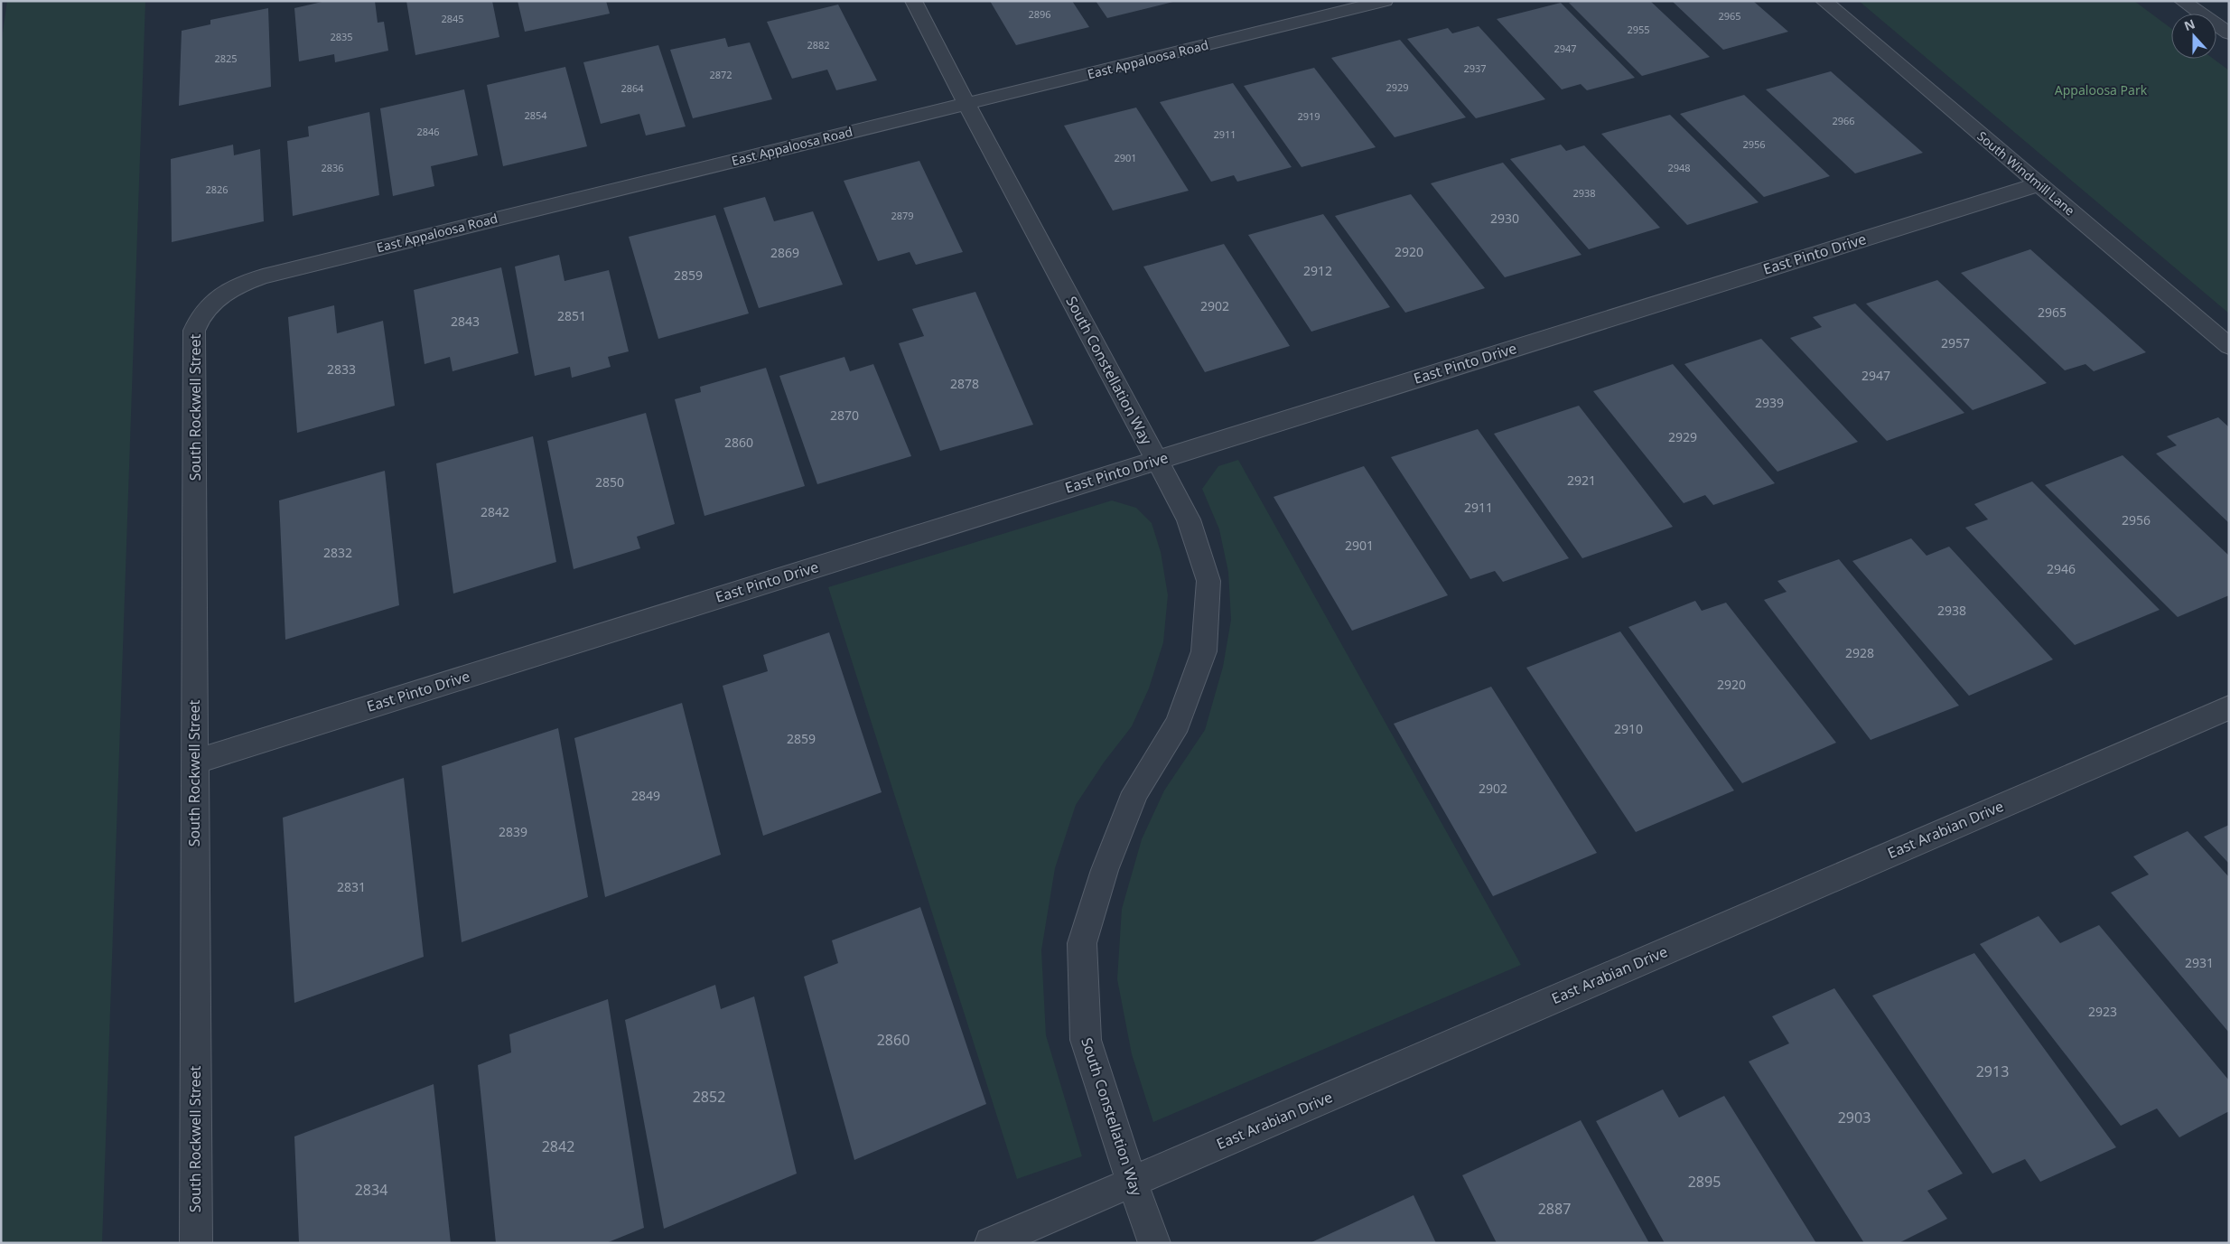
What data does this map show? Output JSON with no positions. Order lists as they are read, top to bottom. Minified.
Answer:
{"streets":{"street":["East Appaloosa Road","South Windmill Lane","East Pinto Drive","South Constellation Way","South Rockwell Street","East Arabian Drive"]},"crossings":[["East Appaloosa Road","South Constellation Way"],["East Appaloosa Road","South Rockwell Street"],["South Windmill Lane","East Pinto Drive"],["East Pinto Drive","South Constellation Way"],["East Pinto Drive","South Rockwell Street"],["South Constellation Way","East Arabian Drive"]],"parks":["Appaloosa Park"],"house_numbers":["2896","2965","2845","2955","2835","2882","2947","2825","2937","2872","2929","2864","2854","2919","2966","2846","2911","2956","2901","2836","2948","2826","2938","2879","2930","2920","2869","2912","2859","2902","2965","2851","2843","2957","2833","2947","2878","2939","2870","2929","2860","2921","2850","2911","2842","2956","2901","2832","2946","2938","2928","2920","2910","2859","2902","2849","2839","2831","2931","2923","2860","2913","2852","2903","2842","2895","2834","2887"],"north":"top"}
